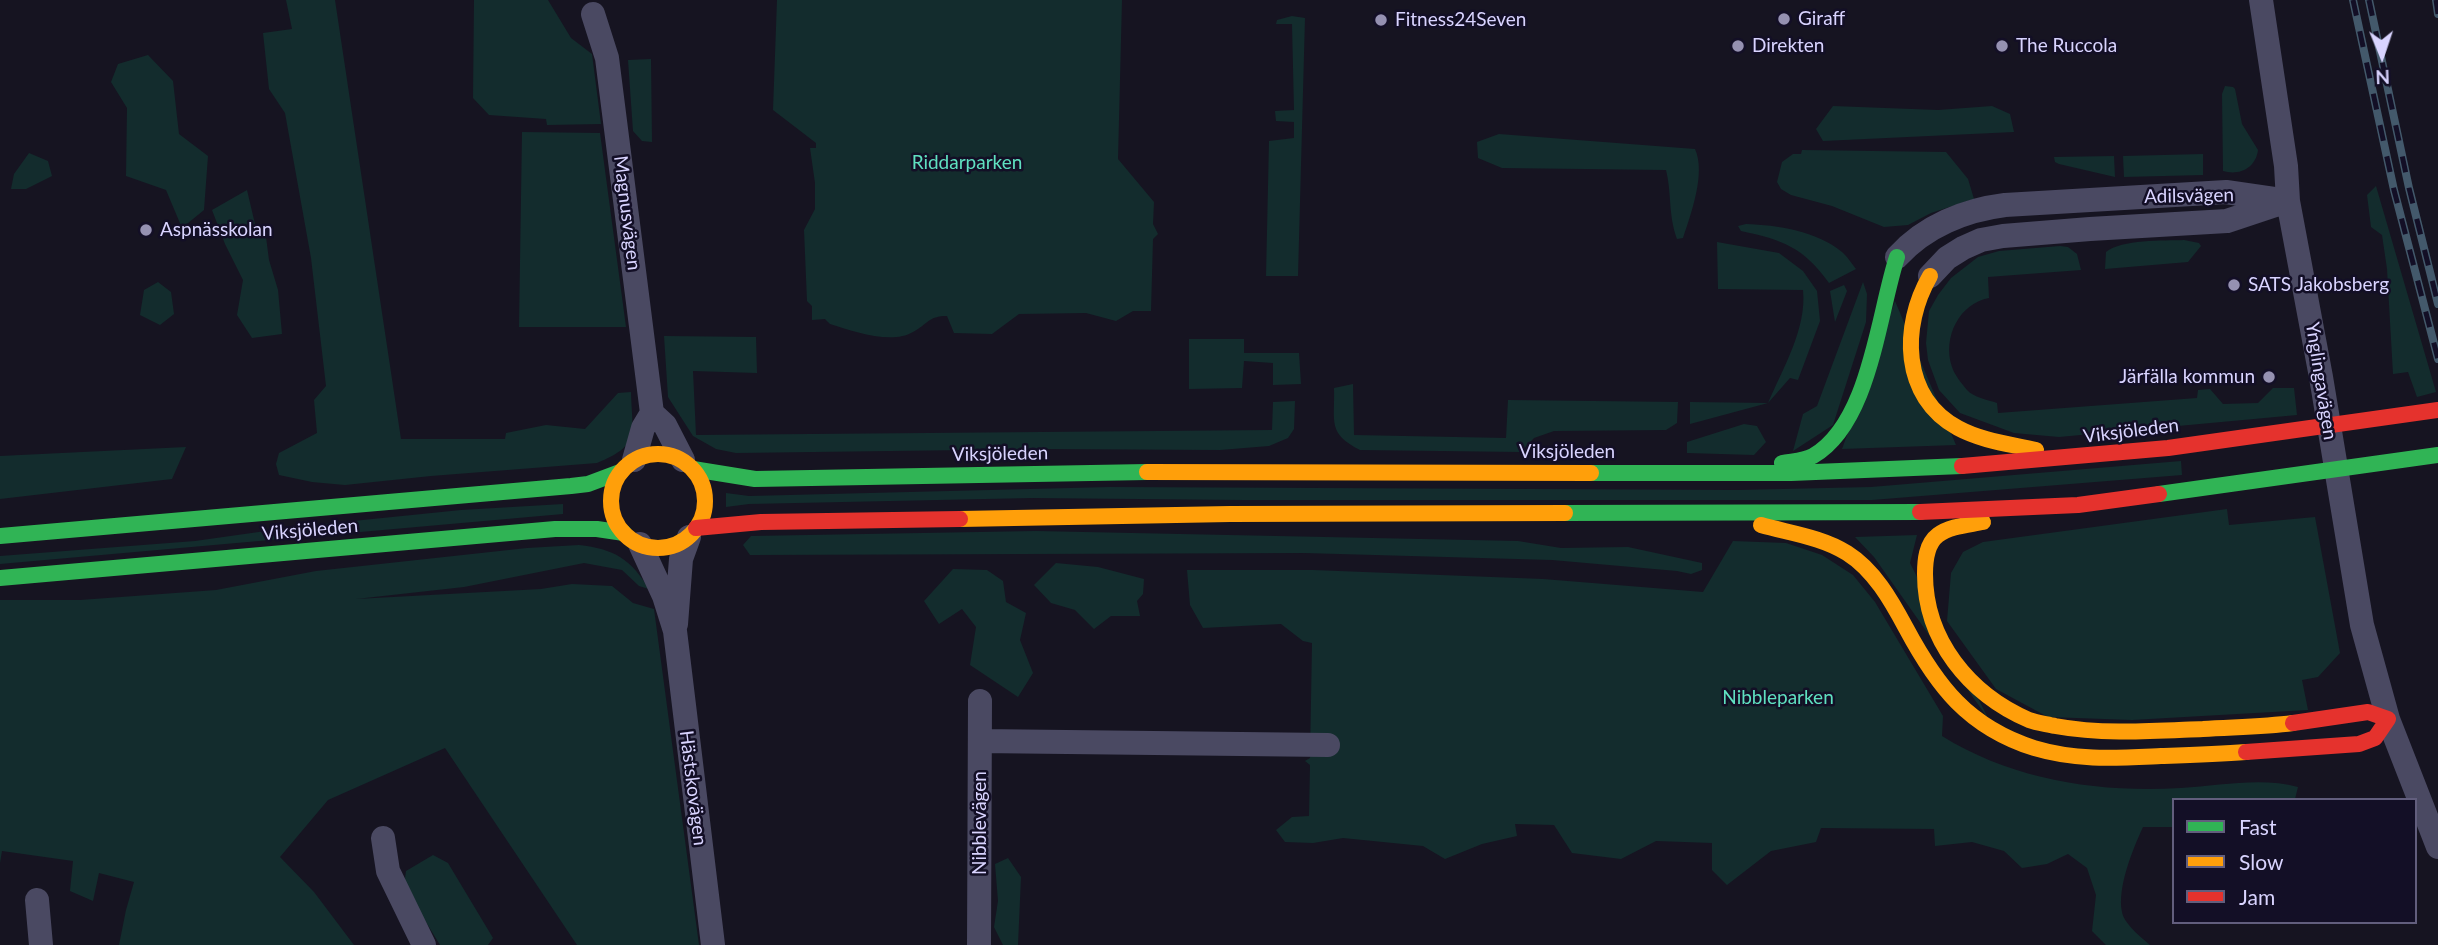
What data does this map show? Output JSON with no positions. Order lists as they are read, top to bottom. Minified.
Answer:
{"streets":{"main road":["Viksjöleden"],"street":["Adilsvägen","Magnusvägen","Ynglingavägen","Hästskovägen","Nibblevägen"]},"crossings":[["Adilsvägen","Ynglingavägen"],["Viksjöleden","Hästskovägen"]],"parks":["Riddarparken","Nibbleparken"],"places":["Giraff","Fitness24Seven","Direkten","The Ruccola","Aspnässkolan","SATS Jakobsberg","Järfälla kommun"],"legend":["Fast","Slow","Jam"],"north":"bottom"}
